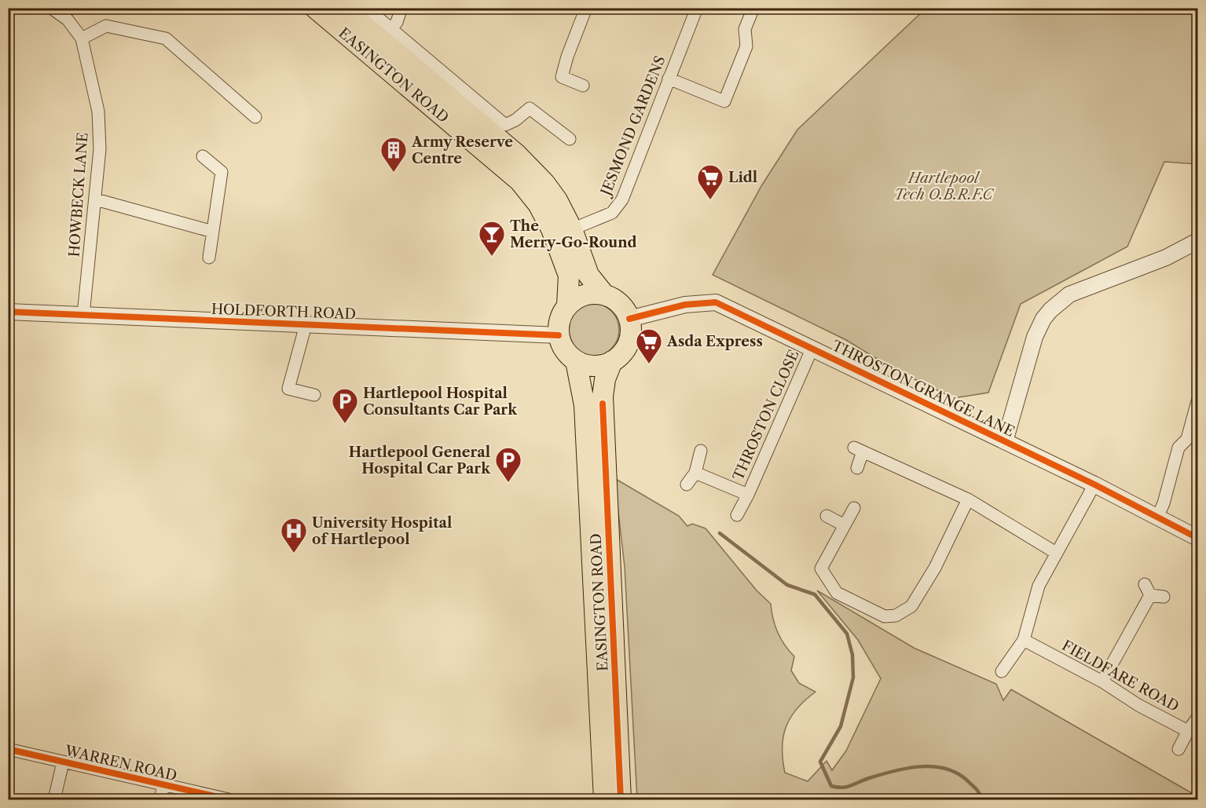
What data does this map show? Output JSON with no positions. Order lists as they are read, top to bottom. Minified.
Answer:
{"streets":{"highway":["EASINGTON ROAD"],"street":["JESMOND GARDENS","HOWBECK LANE","HOLDFORTH ROAD","THROSTON GRANGE LANE","THROSTON CLOSE","FIELDFARE ROAD","WARREN ROAD"]},"crossings":[["EASINGTON ROAD","JESMOND GARDENS"],["EASINGTON ROAD","HOLDFORTH ROAD"],["EASINGTON ROAD","THROSTON GRANGE LANE"],["HOWBECK LANE","HOLDFORTH ROAD"],["HOLDFORTH ROAD","THROSTON GRANGE LANE"],["THROSTON GRANGE LANE","THROSTON CLOSE"]],"parks":["Hartlepool Tech O.B.R.F.C"],"places":{"building":["Army Reserve Centre"],"supermarket":["Lidl","Asda Express"],"bar":["The Merry-Go-Round"],"parking":["Hartlepool Hospital Consultants Car Park","Hartlepool General Hospital Car Park"],"hospital":["University Hospital of Hartlepool"]}}
